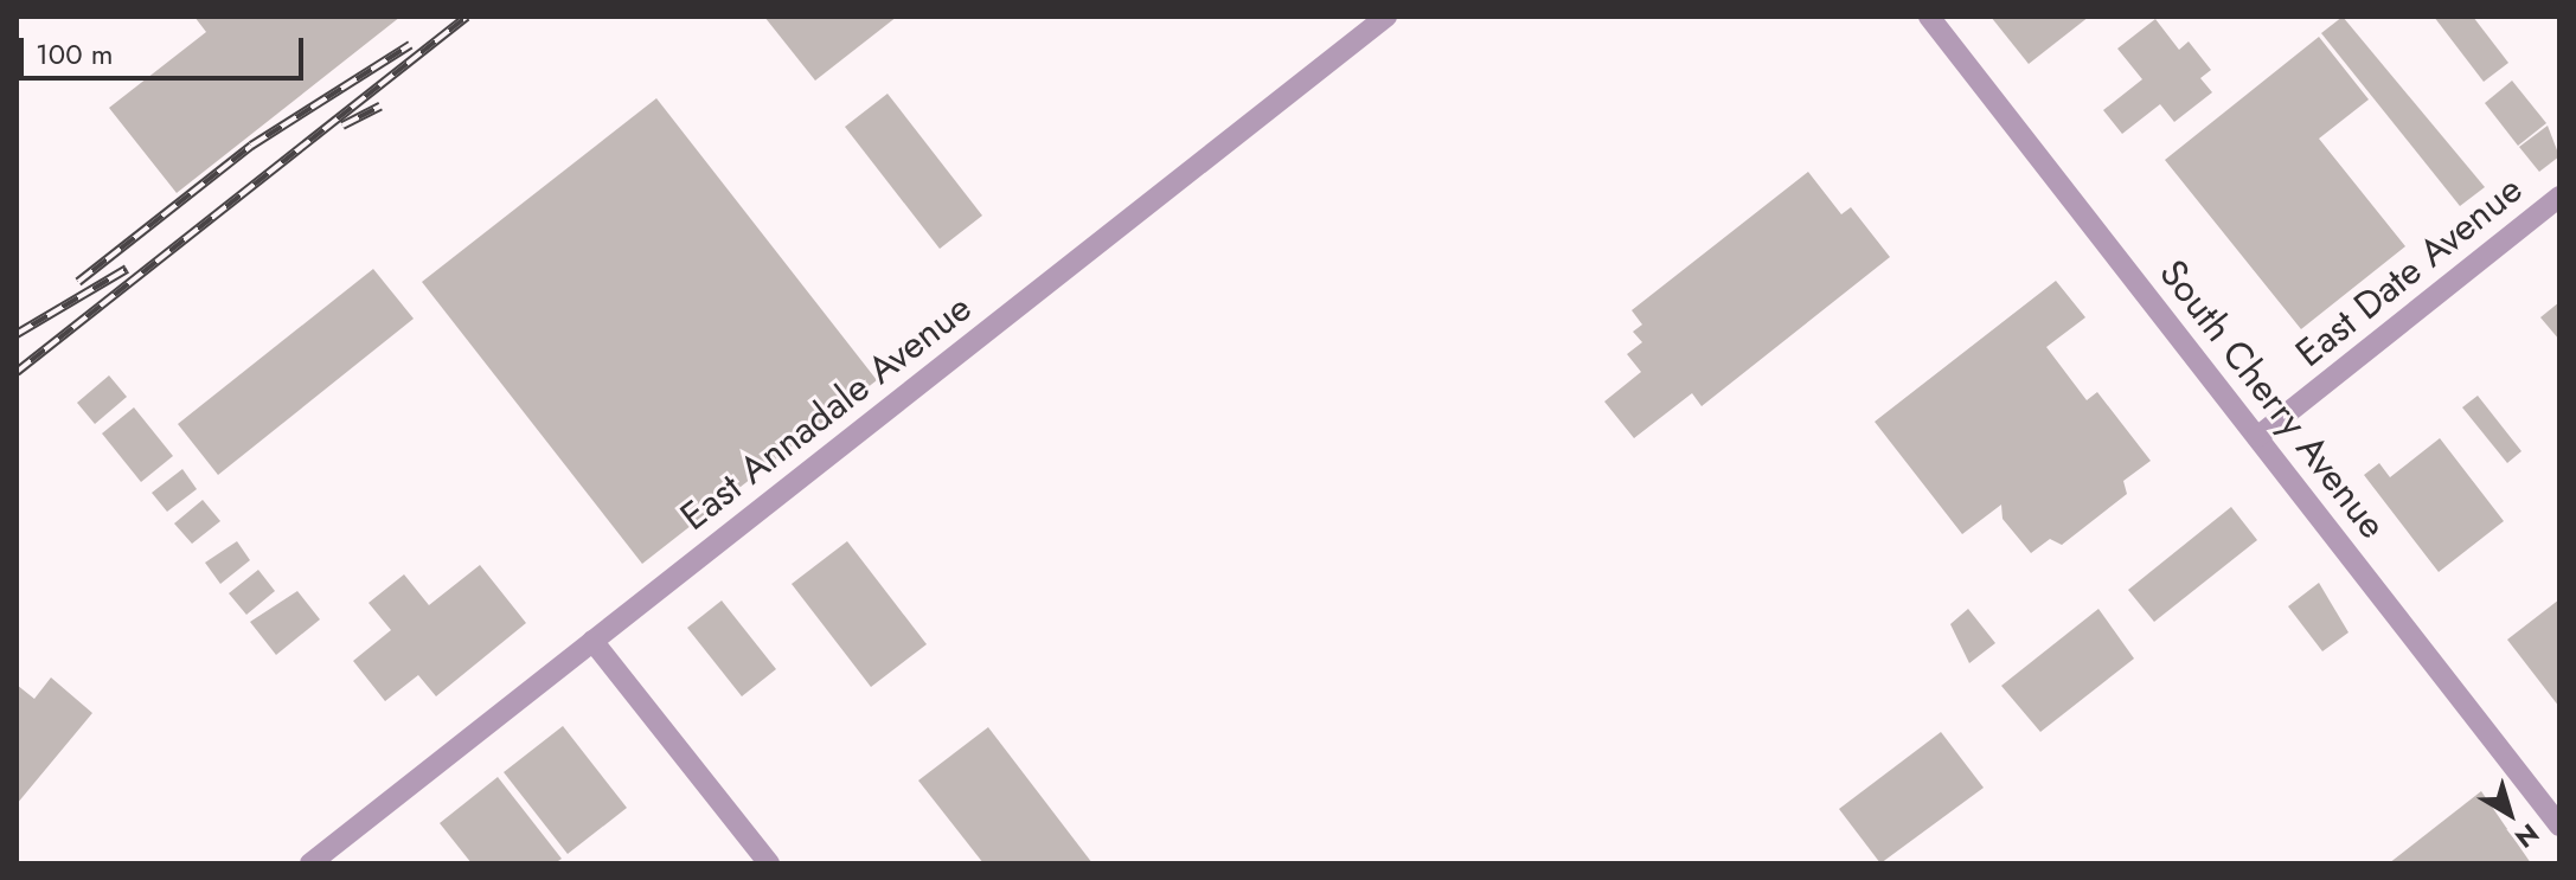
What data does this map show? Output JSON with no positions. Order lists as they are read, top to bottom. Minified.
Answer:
{"streets":{"street":["East Date Avenue","South Cherry Avenue","East Annadale Avenue"]},"crossings":[["East Date Avenue","South Cherry Avenue"]],"scale_bar":"100 m","north":"bottom right"}
